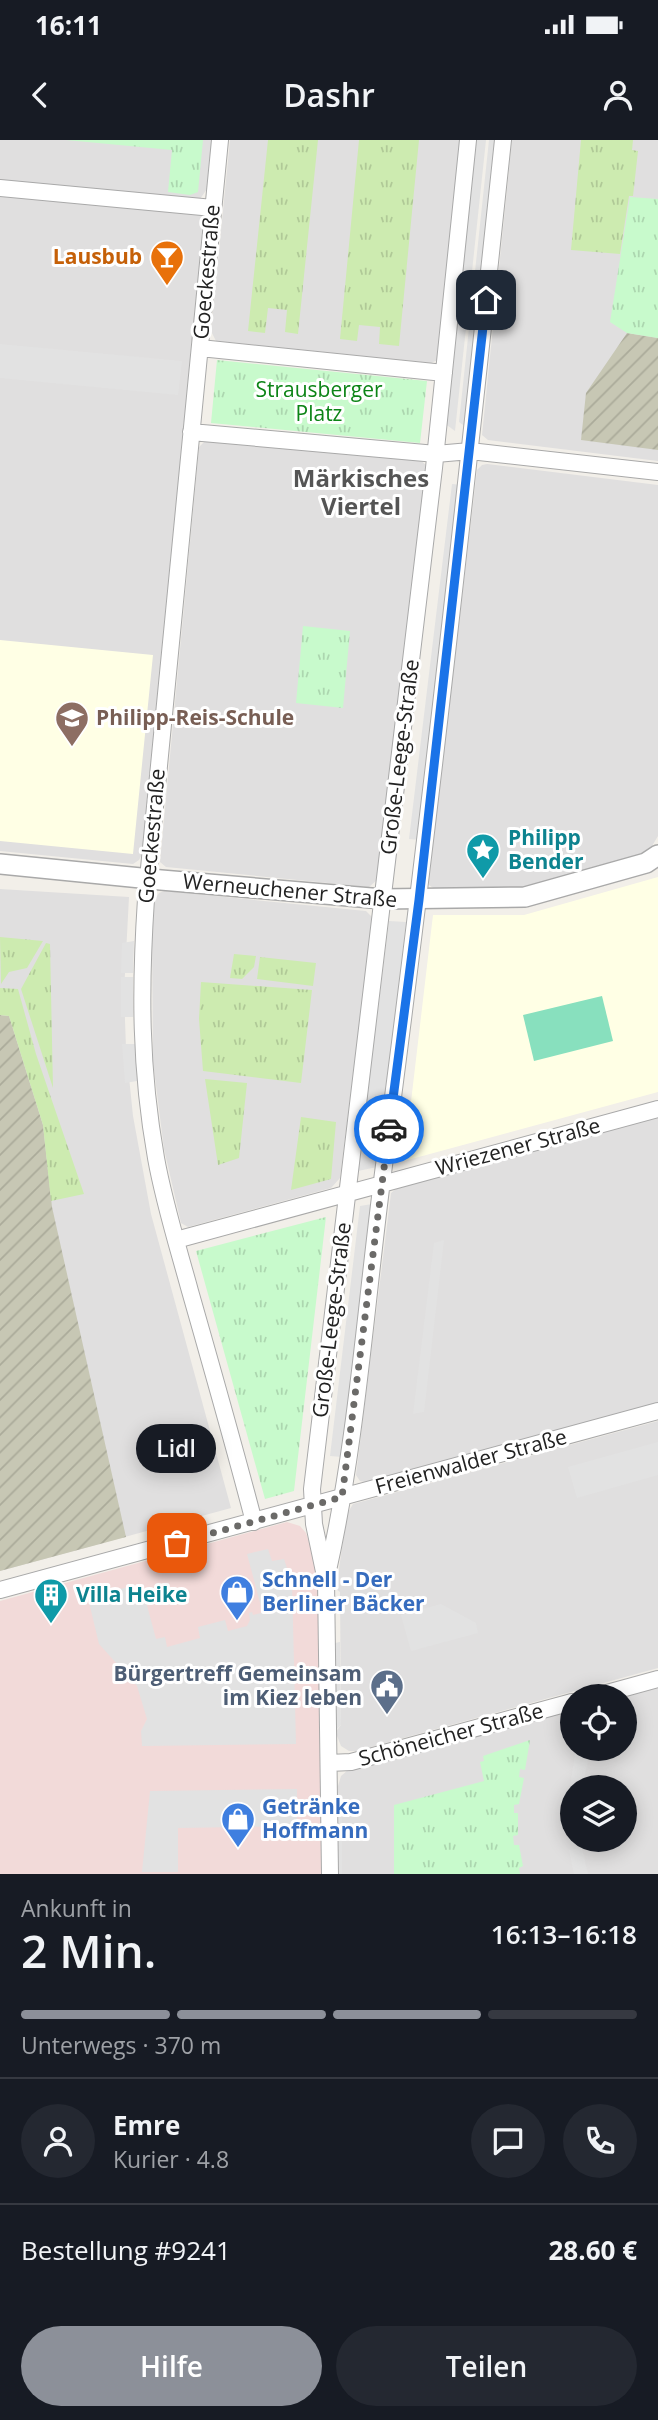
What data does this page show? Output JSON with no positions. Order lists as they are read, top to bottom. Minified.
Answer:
{"streets":{"street":["Goeckestraße","Große-Leege-Straße","Werneuchener Straße","Wriezener Straße","Freienwalder Straße","Schöneicher Straße"]},"crossings":[["Goeckestraße","Werneuchener Straße"],["Goeckestraße","Wriezener Straße"],["Goeckestraße","Freienwalder Straße"],["Große-Leege-Straße","Werneuchener Straße"],["Große-Leege-Straße","Wriezener Straße"],["Große-Leege-Straße","Freienwalder Straße"],["Große-Leege-Straße","Schöneicher Straße"]],"districts":["Märkisches Viertel"],"parks":["Strausberger Platz"],"places":{"bar":["Lausbub"],"school or university":["Philipp-Reis-Schule"],"place":["Philipp Bender"],"other":["Lidl"],"shop":["Schnell - Der Berliner Bäcker","Getränke Hoffmann"],"building":["Villa Heike"],"public building":["Bürgertreff Gemeinsam im Kiez leben"]},"page":{"status":"16:11","header":"Dashr","bubble":"Lidl","heading":["2 Min.","Ankunft in","16:13–16:18"],"panel":["Emre","Kurier · 4.8","Bestellung #9241","28.60 €"],"bar":"Unterwegs · 370 m","buttons":["Hilfe","Teilen"]}}
